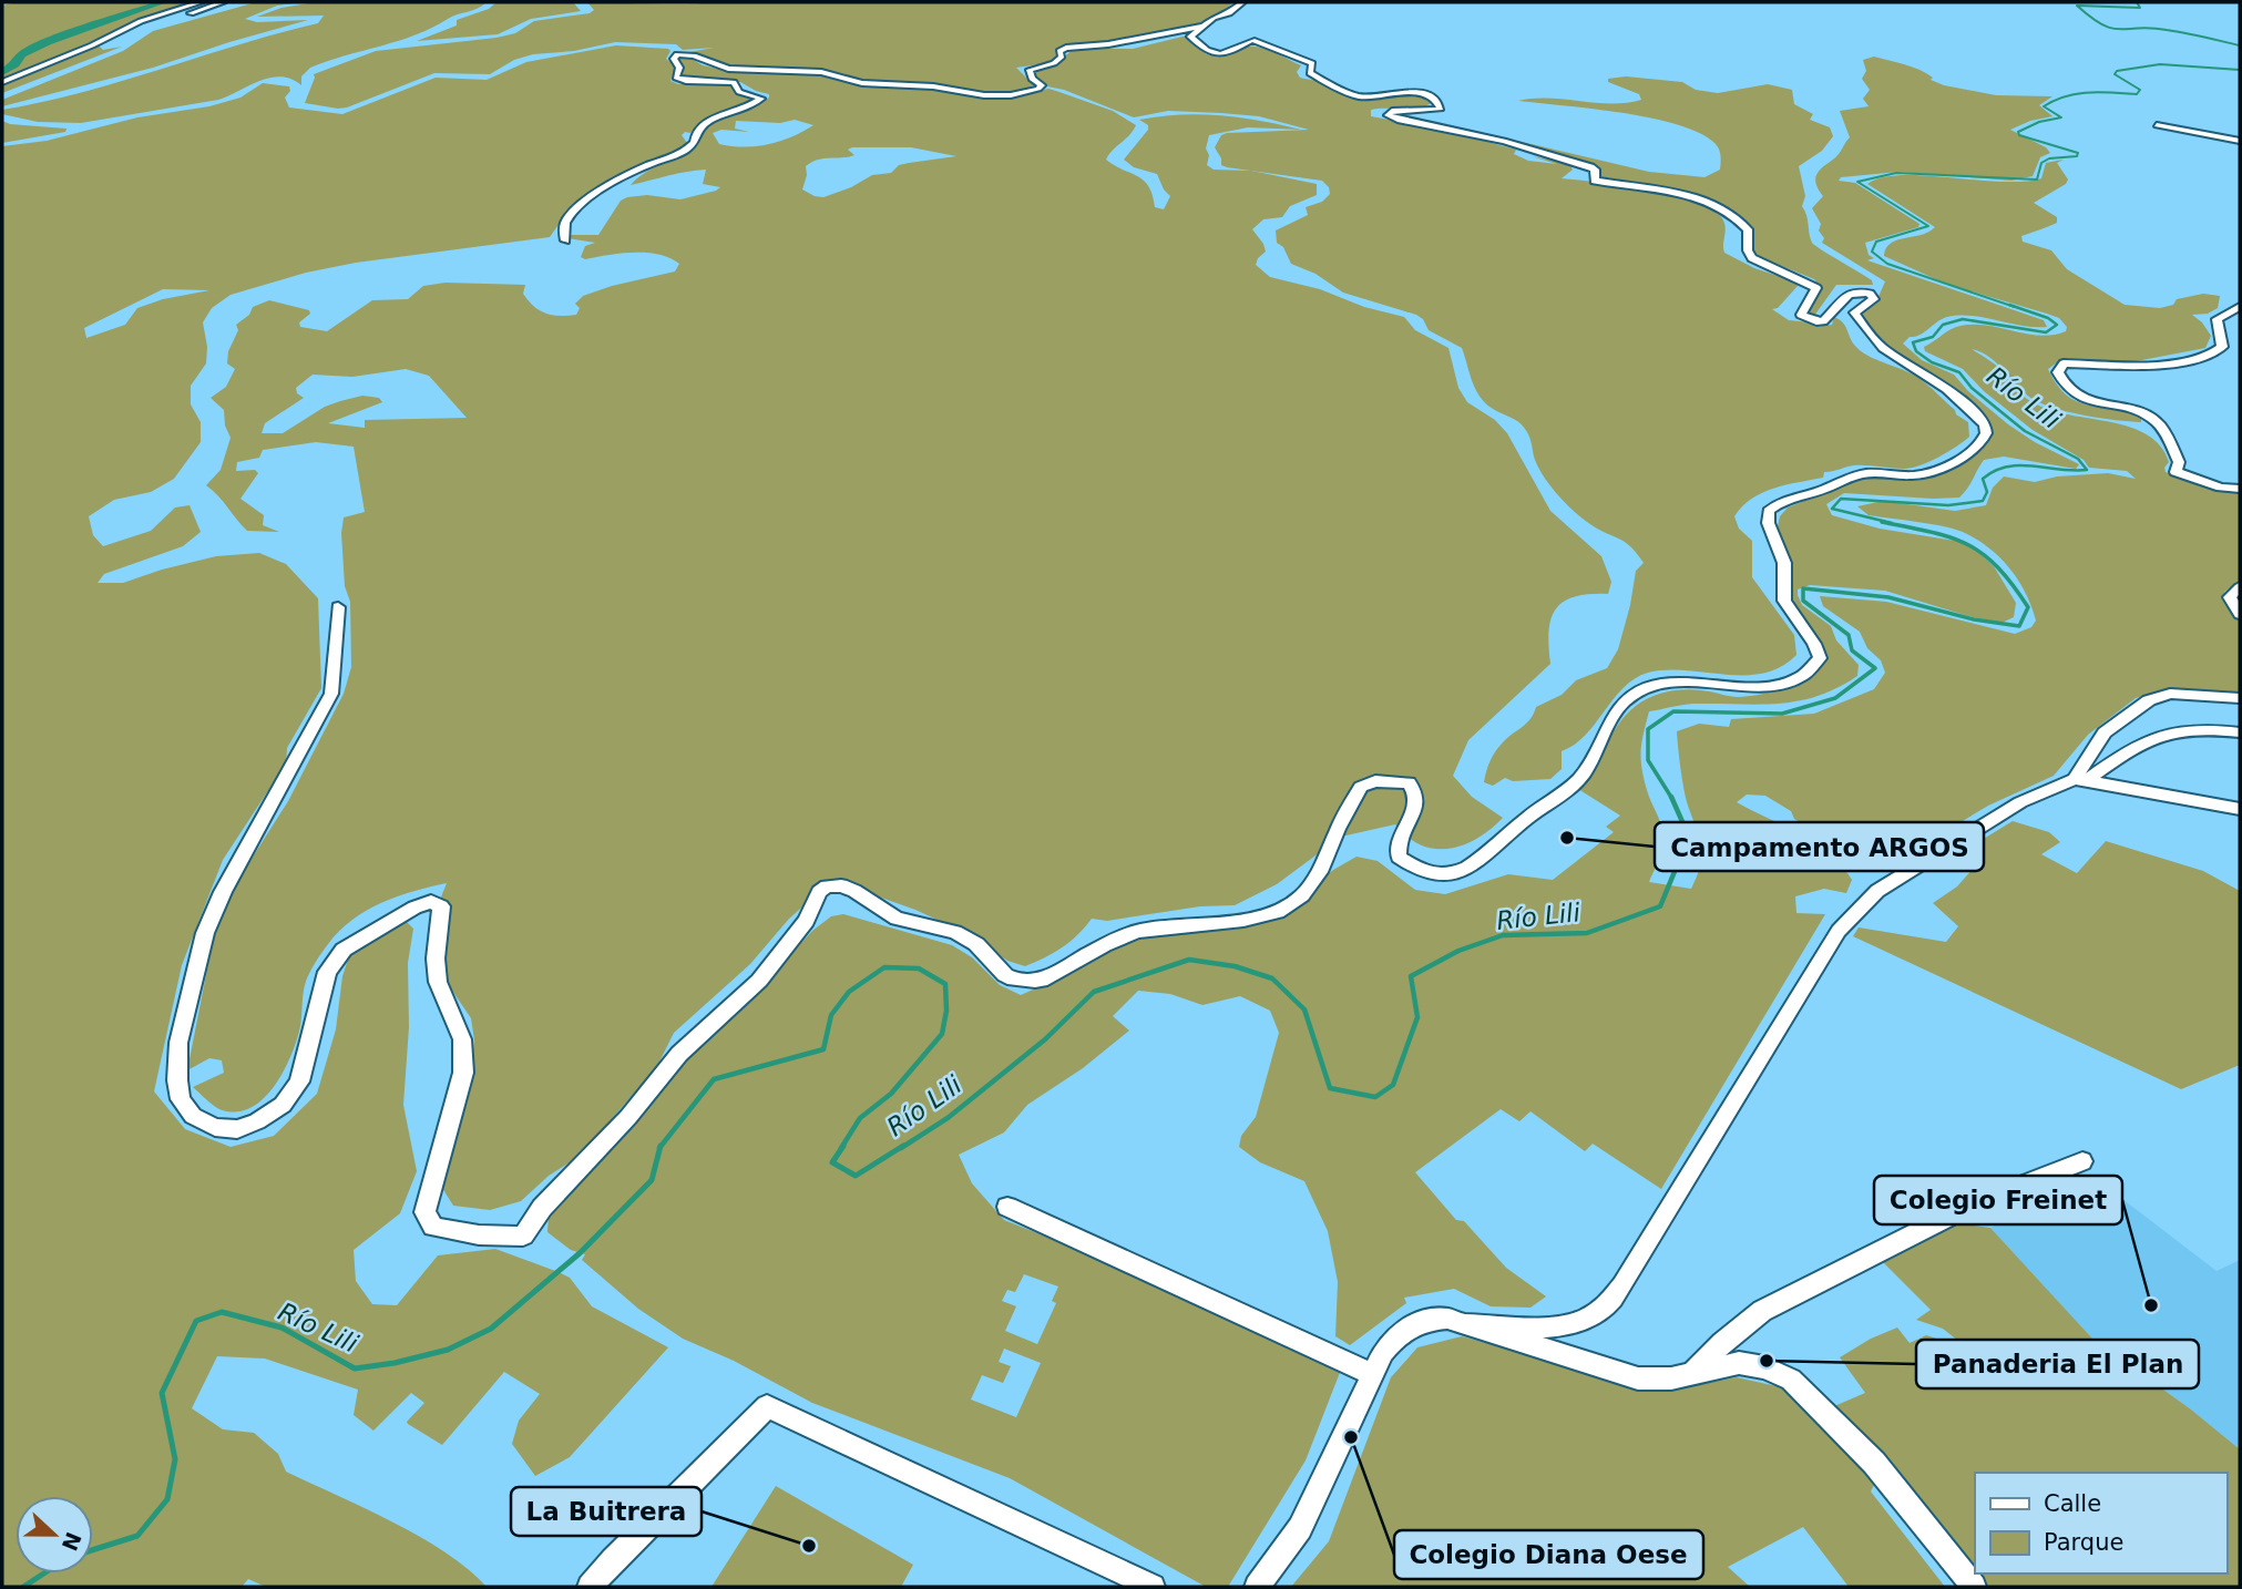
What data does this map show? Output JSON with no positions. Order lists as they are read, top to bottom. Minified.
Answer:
{"water":["Río Lili"],"places":["Campamento ARGOS","Colegio Freinet","Panaderia El Plan","Colegio Diana Oese","La Buitrera"],"legend":["Calle","Parque"],"north":"right"}
